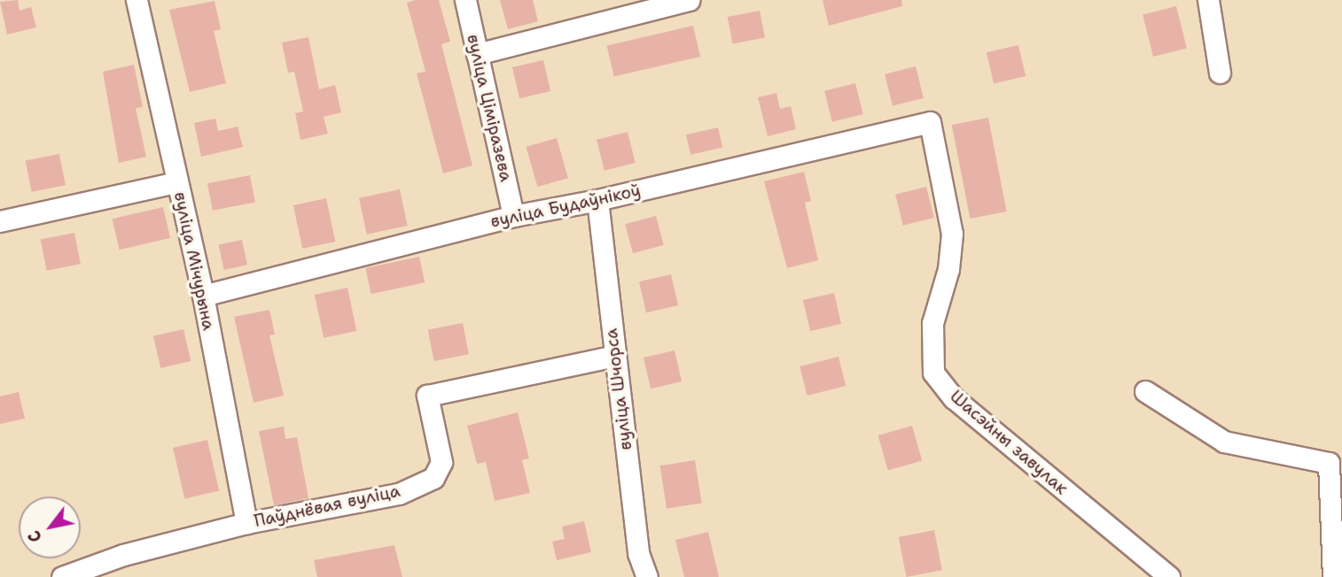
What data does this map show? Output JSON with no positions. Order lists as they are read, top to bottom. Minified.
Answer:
{"streets":{"street":["вуліца Ціміразева","вуліца Будаўнікоў","вуліца Мічурына","вуліца Шчорса","Шасэйны завулак","Паўднёвая вуліца"]},"crossings":[["вуліца Ціміразева","вуліца Будаўнікоў"],["вуліца Будаўнікоў","вуліца Мічурына"],["вуліца Будаўнікоў","вуліца Шчорса"],["вуліца Будаўнікоў","Шасэйны завулак"],["вуліца Мічурына","Паўднёвая вуліца"],["вуліца Шчорса","Паўднёвая вуліца"]],"north":"bottom left"}
